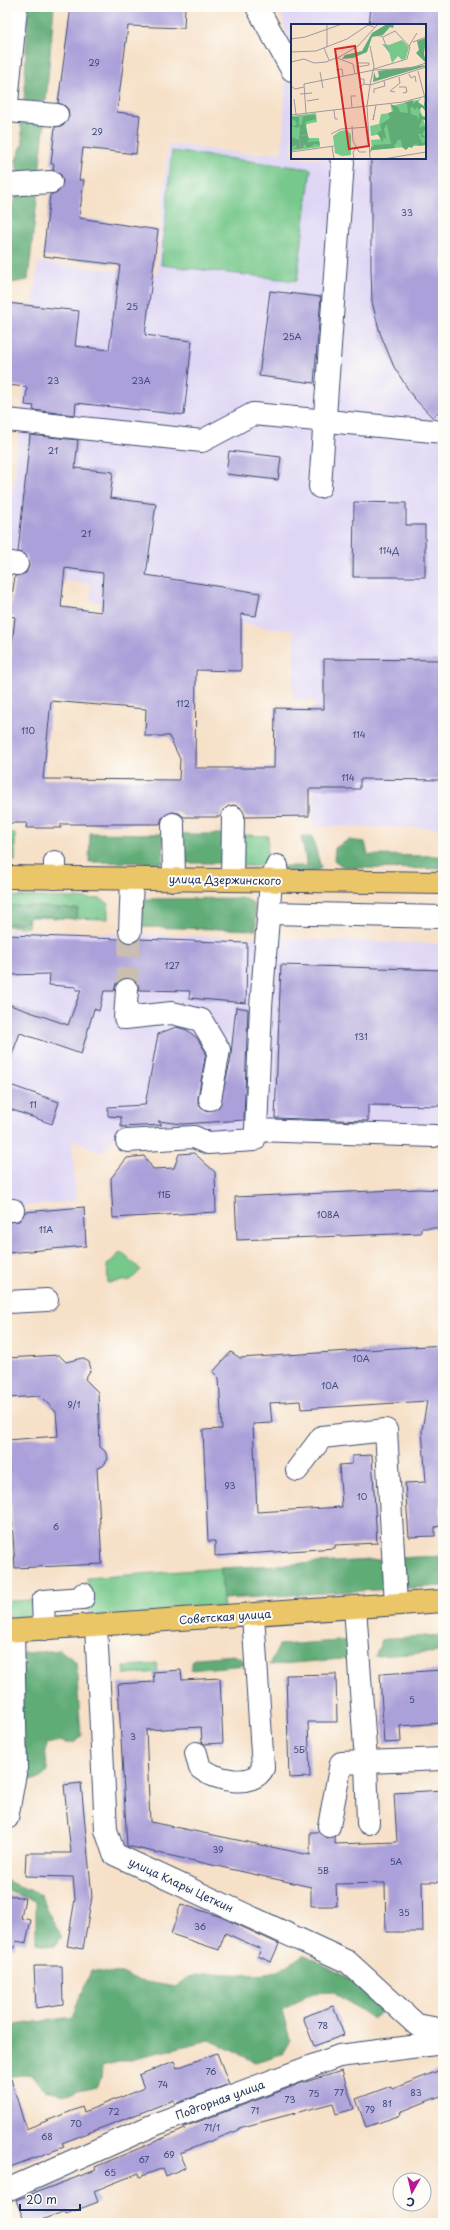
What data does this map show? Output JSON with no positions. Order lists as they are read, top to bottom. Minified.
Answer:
{"streets":{"main road":["улица Дзержинского","Советская улица"],"street":["улица Клары Цеткин","Подгорная улица"]},"crossings":[["Советская улица","улица Клары Цеткин"]],"house_numbers":["29","29","33","25","25А","23","23А","21","21","114Д","112","110","114","114","127","131","11","11Б","108А","11А","10А","10А","9/1","93","10","6","5","3","5Б","39","5А","5В","35","36","78","76","74","77","83","75","73","81","79","71","72","70","71/1","68","69","67","65"],"scale_bar":"20 m","north":"bottom"}
